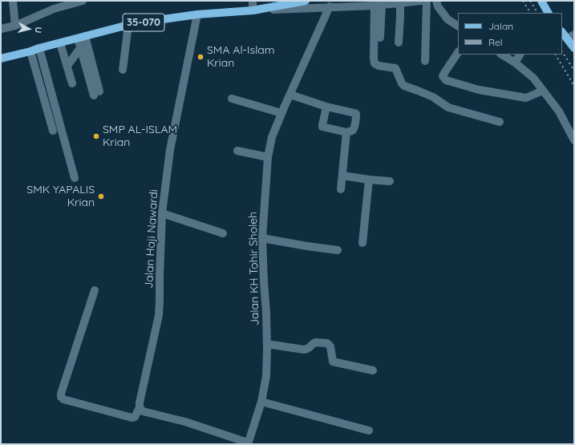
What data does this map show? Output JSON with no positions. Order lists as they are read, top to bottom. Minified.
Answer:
{"streets":{"main road":["35-070"],"street":["Jalan Haji Nawardi","Jalan KH Tohir Sholeh"]},"crossings":[["35-070","Jalan Haji Nawardi"]],"places":["SMA Al-Islam Krian","SMP AL-ISLAM Krian","SMK YAPALIS Krian"],"legend":["Jalan","Rel"],"north":"right"}
